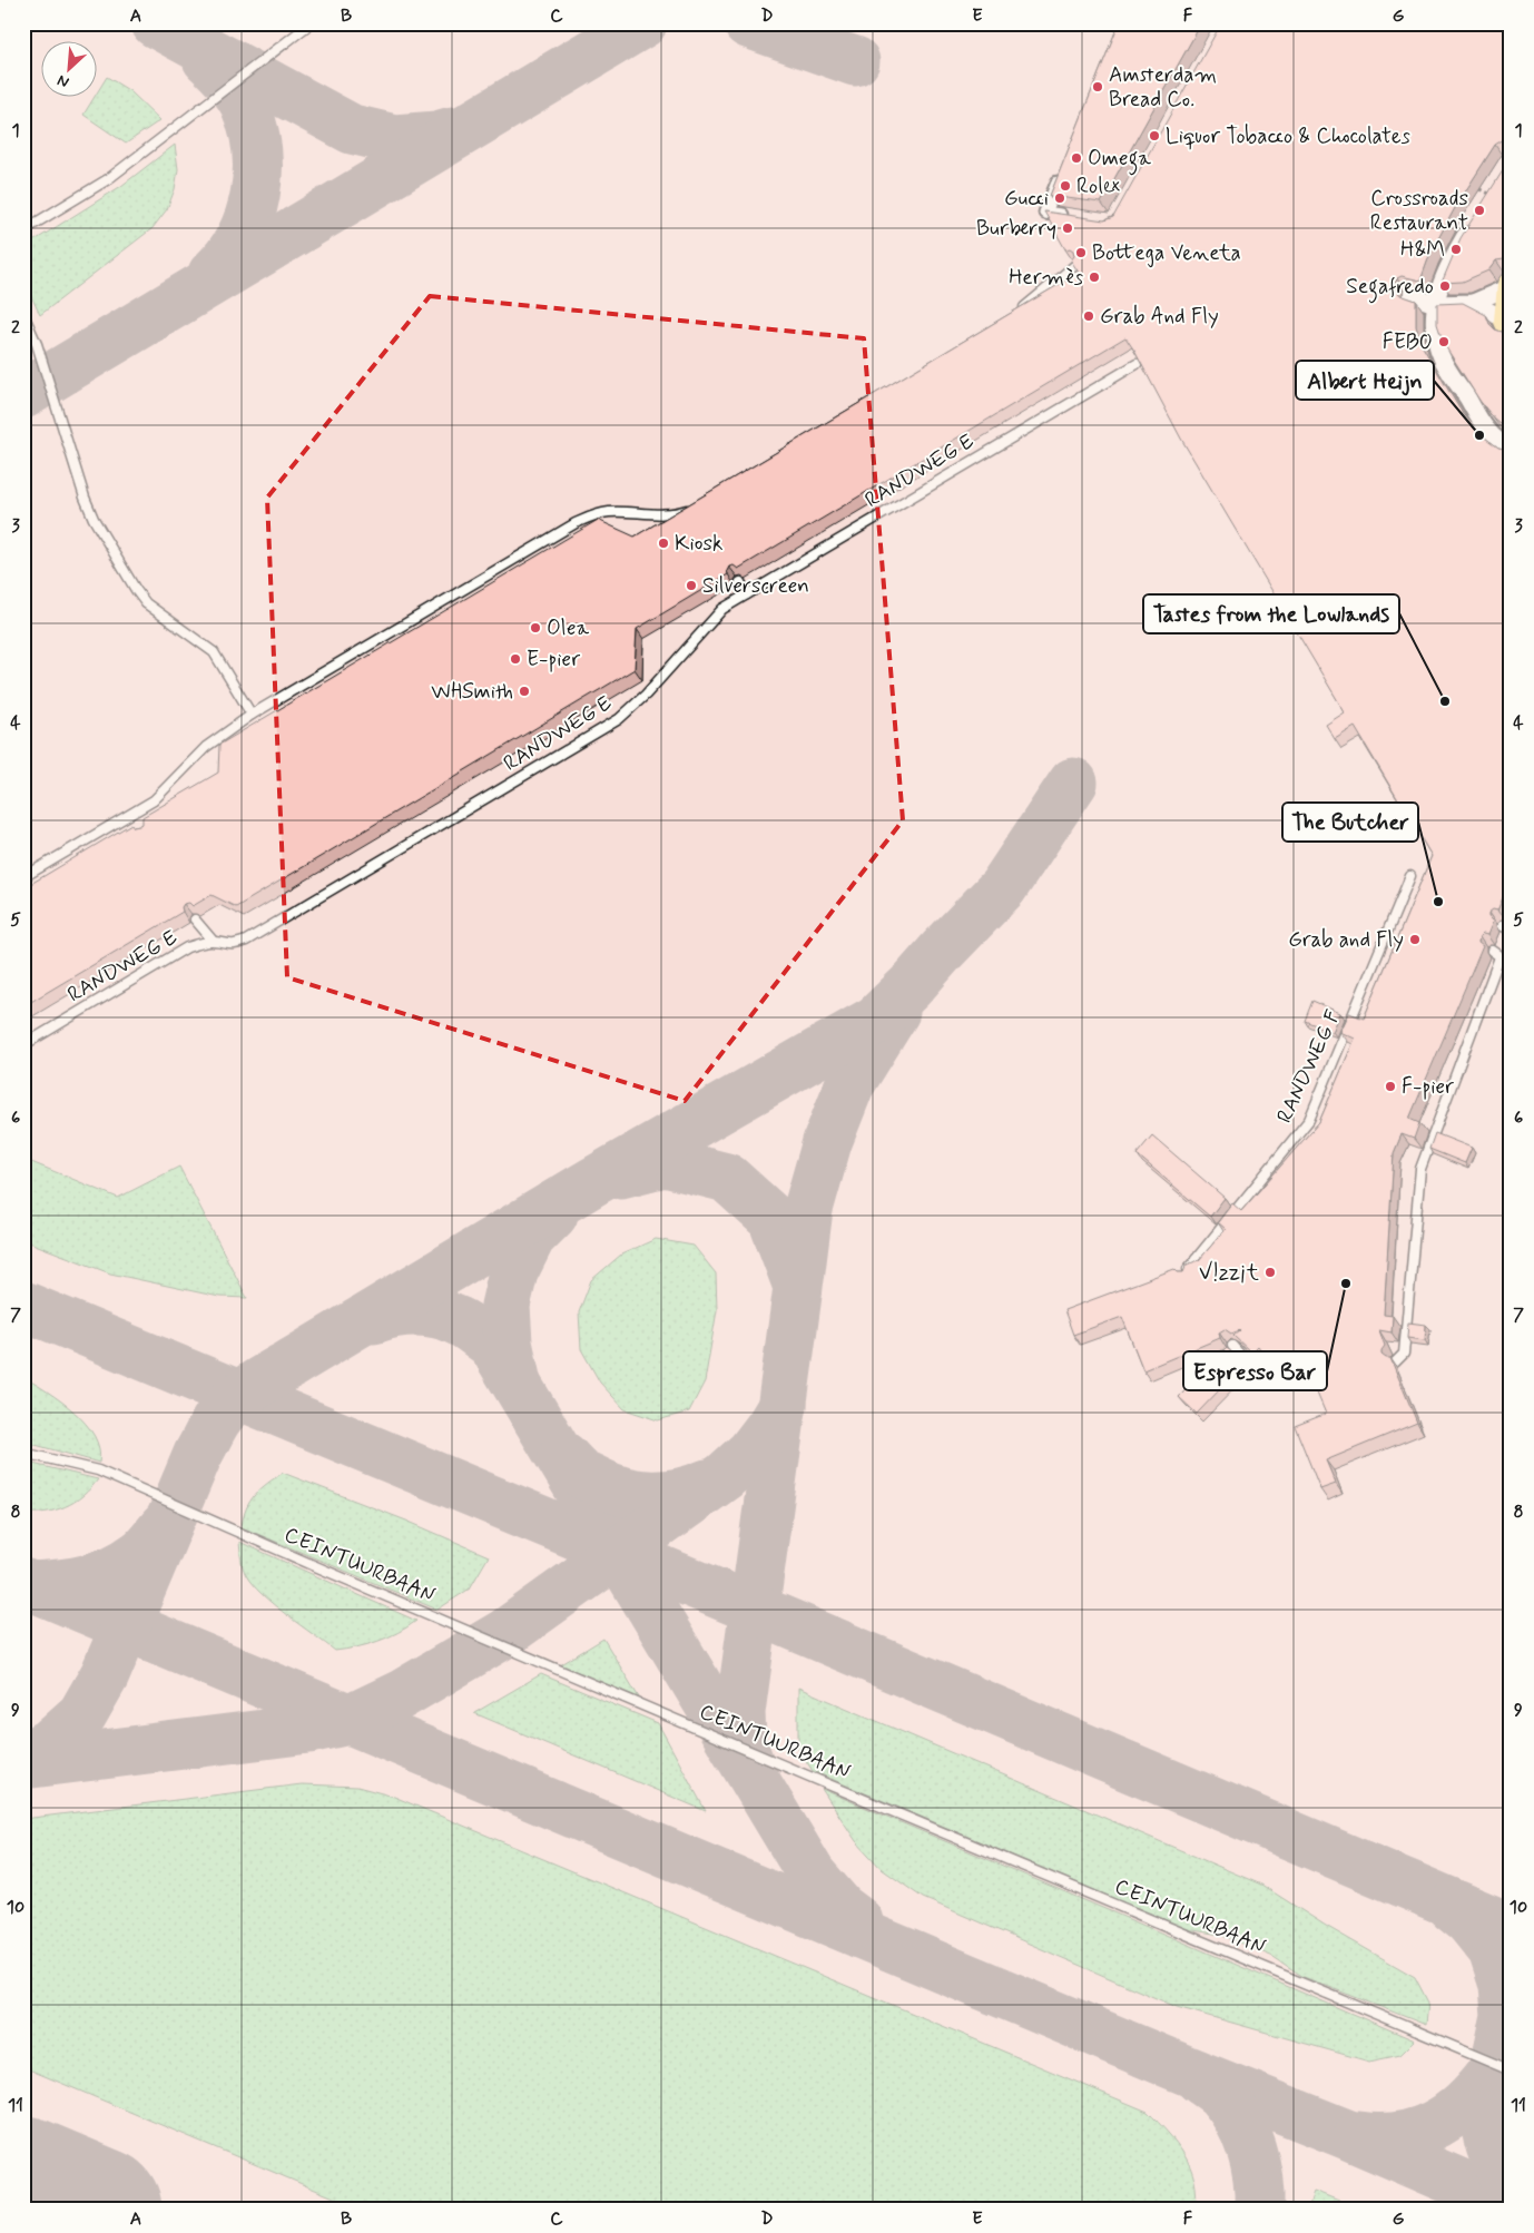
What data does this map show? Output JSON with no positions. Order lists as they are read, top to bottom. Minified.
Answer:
{"streets":{"lane":["RANDWEG E","RANDWEG F","CEINTUURBAAN"]},"places":["Amsterdam Bread Co.","Liquor Tobacco & Chocolates","Omega","Rolex","Gucci","Crossroads Restaurant","Burberry","H&M","Bottega Veneta","Hermès","Segafredo","Grab And Fly","FEBO","Albert Heijn","Kiosk","Silverscreen","Olea","E-pier","WHSmith","Tastes from the Lowlands","The Butcher","Grab and Fly","F-pier","V!zz¡t","Espresso Bar"],"north":"bottom left","grid":{"columns":["A","B","C","D","E","F","G"],"rows":["1","2","3","4","5","6","7","8","9","10","11"]}}
